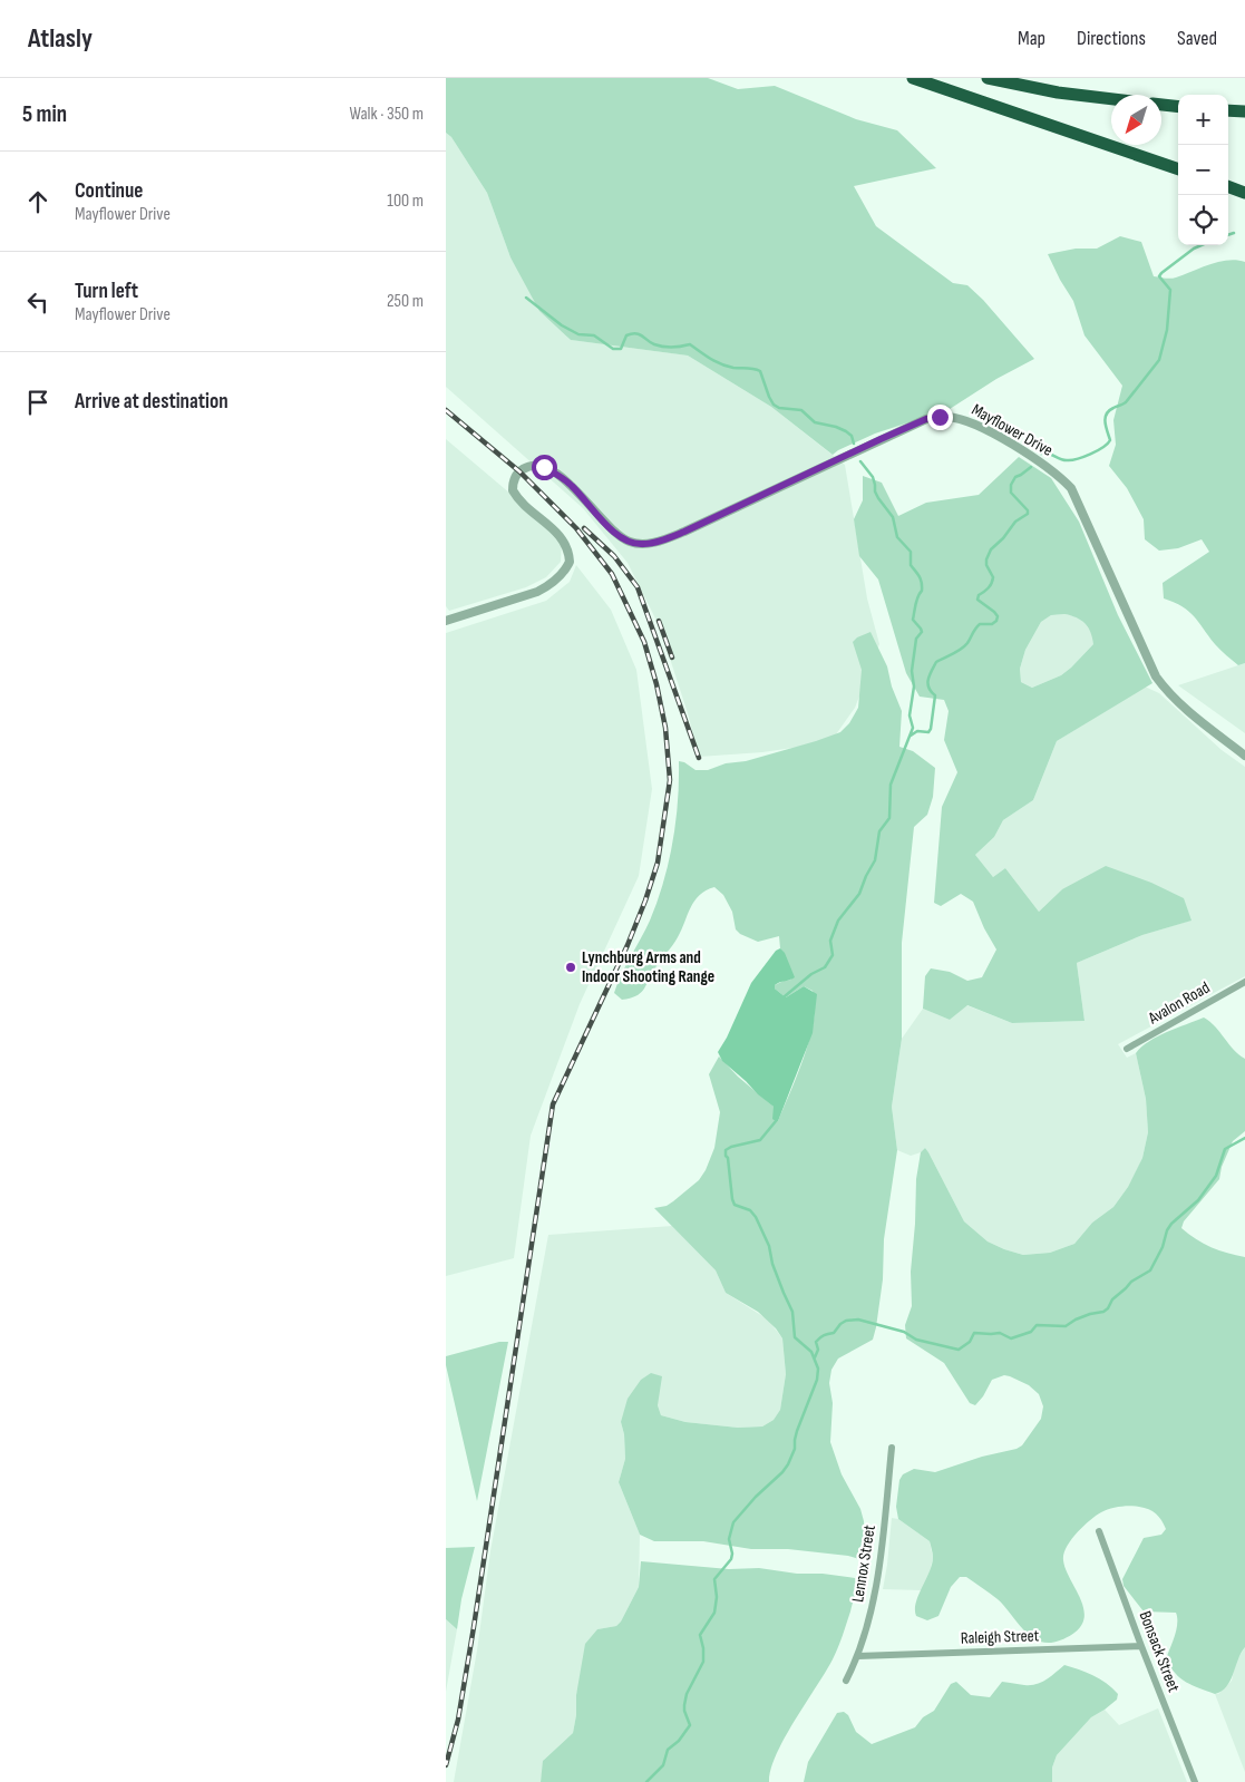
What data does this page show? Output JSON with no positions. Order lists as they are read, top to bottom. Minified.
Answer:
{"streets":{"street":["Mayflower Drive","Avalon Road","Lennox Street","Raleigh Street","Bonsack Street"]},"crossings":[["Lennox Street","Raleigh Street"],["Raleigh Street","Bonsack Street"]],"places":["Lynchburg Arms and Indoor Shooting Range"],"north":"bottom left","page":{"header":"Atlasly","nav":["Map","Directions","Saved"],"heading":["5 min","Walk · 350 m"],"map_buttons":["+","−"],"list":[["Continue","Mayflower Drive","100 m"],["Turn left","Mayflower Drive","250 m"],"Arrive at destination"]}}
